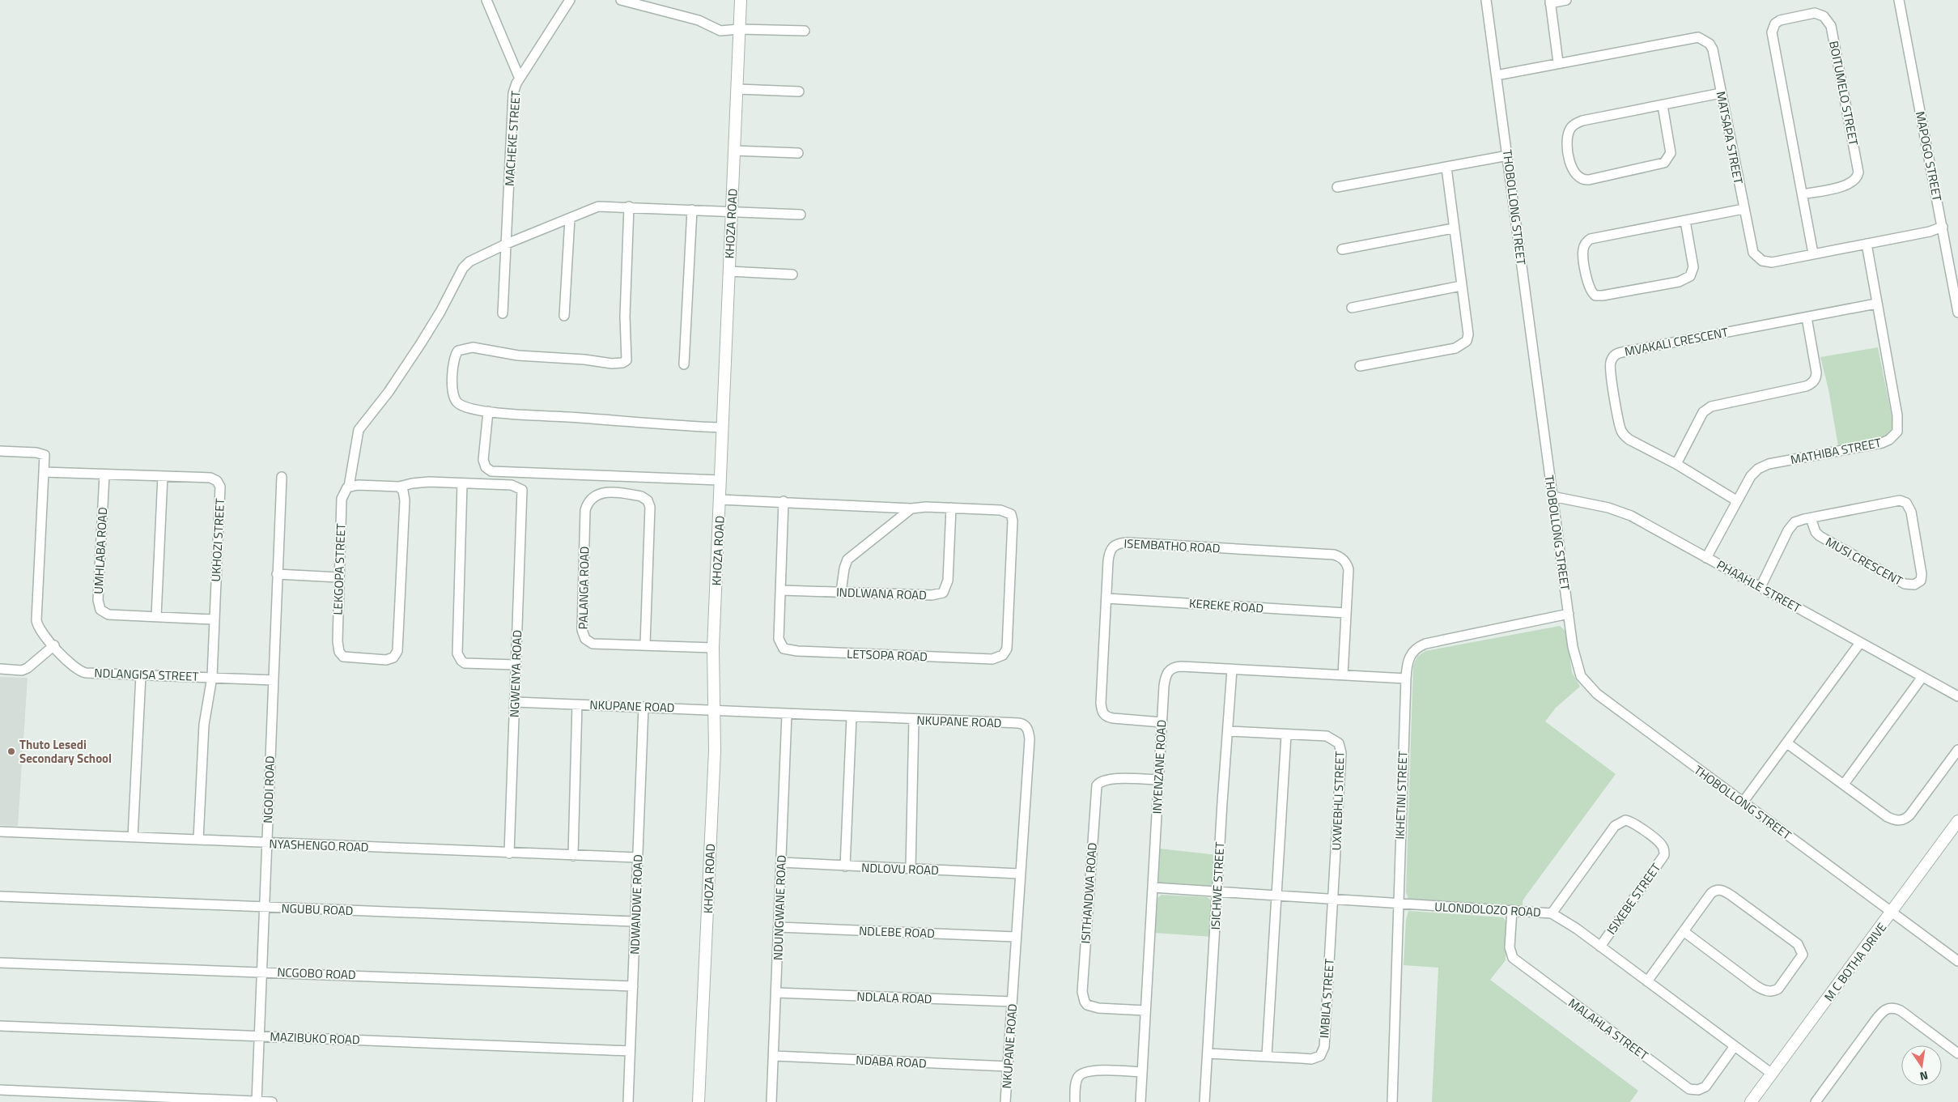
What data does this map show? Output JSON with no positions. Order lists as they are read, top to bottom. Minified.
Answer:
{"streets":{"street":["BOITUMELO STREET","MATSAPA STREET","MACHEKE STREET","MAPOGO STREET","THOBOLLONG STREET","KHOZA ROAD","MVAKALI CRESCENT","MATHIBA STREET","UKHOZI STREET","ISEMBATHO ROAD","UMHLABA ROAD","MUSI CRESCENT","LEKGOPA STREET","PHAAHLE STREET","PALANGA ROAD","INDLWANA ROAD","KEREKE ROAD","LETSOPA ROAD","NGWENYA ROAD","NDLANGISA STREET","NKUPANE ROAD","INYENZANE ROAD","NGODI ROAD","IKHETINI STREET","UXWEBHLI STREET","NYASHENGO ROAD","NDLOVU ROAD","ISICHWE STREET","ISITHANDWA ROAD","ISIXEBE STREET","NDWANDWE ROAD","NDUNGWANE ROAD","NGUBU ROAD","ULONDOLOZO ROAD","NDLEBE ROAD","M C BOTHA DRIVE","NCGOBO ROAD","NDLALA ROAD","IMBILA STREET","MALAHLA STREET","MAZIBUKO ROAD","NDABA ROAD"]},"crossings":[["MATSAPA STREET","MAPOGO STREET"],["MATSAPA STREET","THOBOLLONG STREET"],["MATSAPA STREET","MATHIBA STREET"],["MACHEKE STREET","LEKGOPA STREET"],["THOBOLLONG STREET","PHAAHLE STREET"],["THOBOLLONG STREET","IKHETINI STREET"],["THOBOLLONG STREET","M C BOTHA DRIVE"],["KHOZA ROAD","LEKGOPA STREET"],["KHOZA ROAD","PALANGA ROAD"],["KHOZA ROAD","NKUPANE ROAD"],["MVAKALI CRESCENT","MATHIBA STREET"],["MATHIBA STREET","PHAAHLE STREET"],["UKHOZI STREET","UMHLABA ROAD"],["UKHOZI STREET","NDLANGISA STREET"],["UKHOZI STREET","NYASHENGO ROAD"],["ISEMBATHO ROAD","KEREKE ROAD"],["ISEMBATHO ROAD","INYENZANE ROAD"],["MUSI CRESCENT","PHAAHLE STREET"],["INDLWANA ROAD","LETSOPA ROAD"],["NGWENYA ROAD","NKUPANE ROAD"],["NGWENYA ROAD","NYASHENGO ROAD"],["NDLANGISA STREET","NGODI ROAD"],["NKUPANE ROAD","NDLOVU ROAD"],["NKUPANE ROAD","NDWANDWE ROAD"],["NKUPANE ROAD","NDUNGWANE ROAD"],["NKUPANE ROAD","NDLEBE ROAD"],["NKUPANE ROAD","NDLALA ROAD"],["NKUPANE ROAD","NDABA ROAD"],["INYENZANE ROAD","IKHETINI STREET"],["INYENZANE ROAD","ISICHWE STREET"],["INYENZANE ROAD","ISITHANDWA ROAD"],["INYENZANE ROAD","ULONDOLOZO ROAD"],["NGODI ROAD","NYASHENGO ROAD"],["NGODI ROAD","NGUBU ROAD"],["NGODI ROAD","NCGOBO ROAD"],["NGODI ROAD","MAZIBUKO ROAD"],["IKHETINI STREET","ULONDOLOZO ROAD"],["UXWEBHLI STREET","ISICHWE STREET"],["UXWEBHLI STREET","ULONDOLOZO ROAD"],["UXWEBHLI STREET","IMBILA STREET"],["NYASHENGO ROAD","NDWANDWE ROAD"],["NDLOVU ROAD","NDUNGWANE ROAD"],["ISICHWE STREET","ULONDOLOZO ROAD"],["ISICHWE STREET","IMBILA STREET"],["ISIXEBE STREET","ULONDOLOZO ROAD"],["NDWANDWE ROAD","NGUBU ROAD"],["NDWANDWE ROAD","NCGOBO ROAD"],["NDWANDWE ROAD","MAZIBUKO ROAD"],["NDUNGWANE ROAD","NDLEBE ROAD"],["NDUNGWANE ROAD","NDLALA ROAD"],["NDUNGWANE ROAD","NDABA ROAD"],["ULONDOLOZO ROAD","M C BOTHA DRIVE"],["ULONDOLOZO ROAD","IMBILA STREET"],["ULONDOLOZO ROAD","MALAHLA STREET"]],"places":["Thuto Lesedi Secondary School"],"north":"bottom"}
